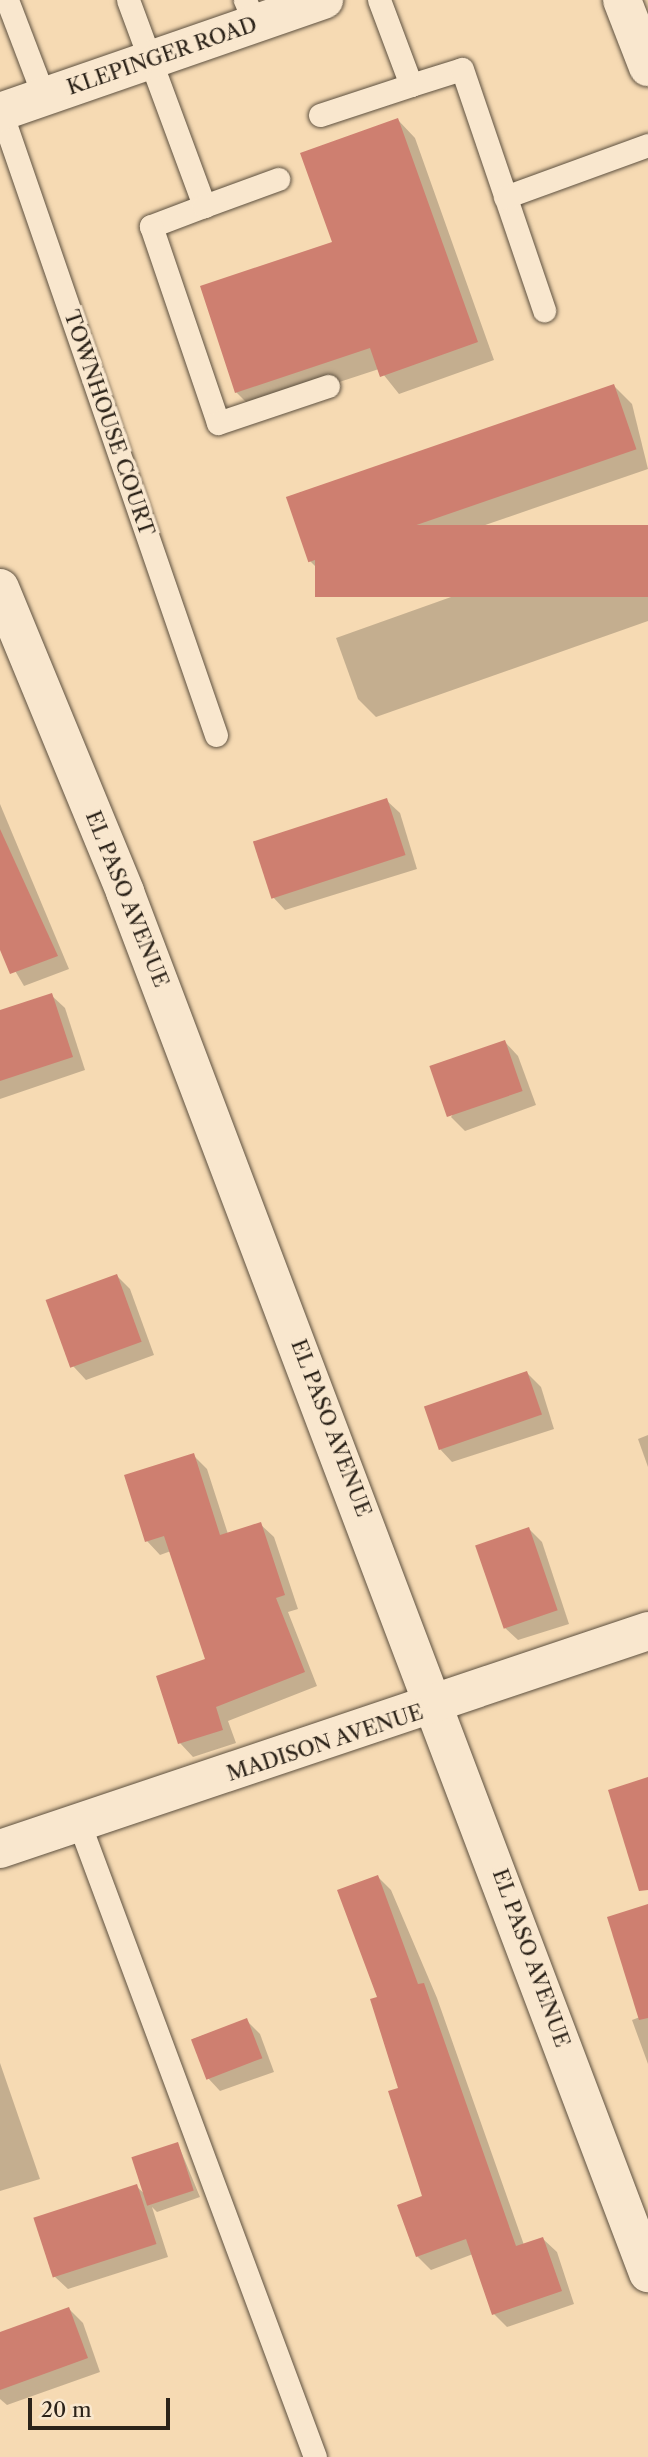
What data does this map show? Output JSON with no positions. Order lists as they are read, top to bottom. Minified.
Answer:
{"streets":{"street":["KLEPINGER ROAD","EL PASO AVENUE","MADISON AVENUE"],"lane":["TOWNHOUSE COURT"]},"crossings":[["KLEPINGER ROAD","TOWNHOUSE COURT"],["EL PASO AVENUE","MADISON AVENUE"]],"scale_bar":"20 m"}
